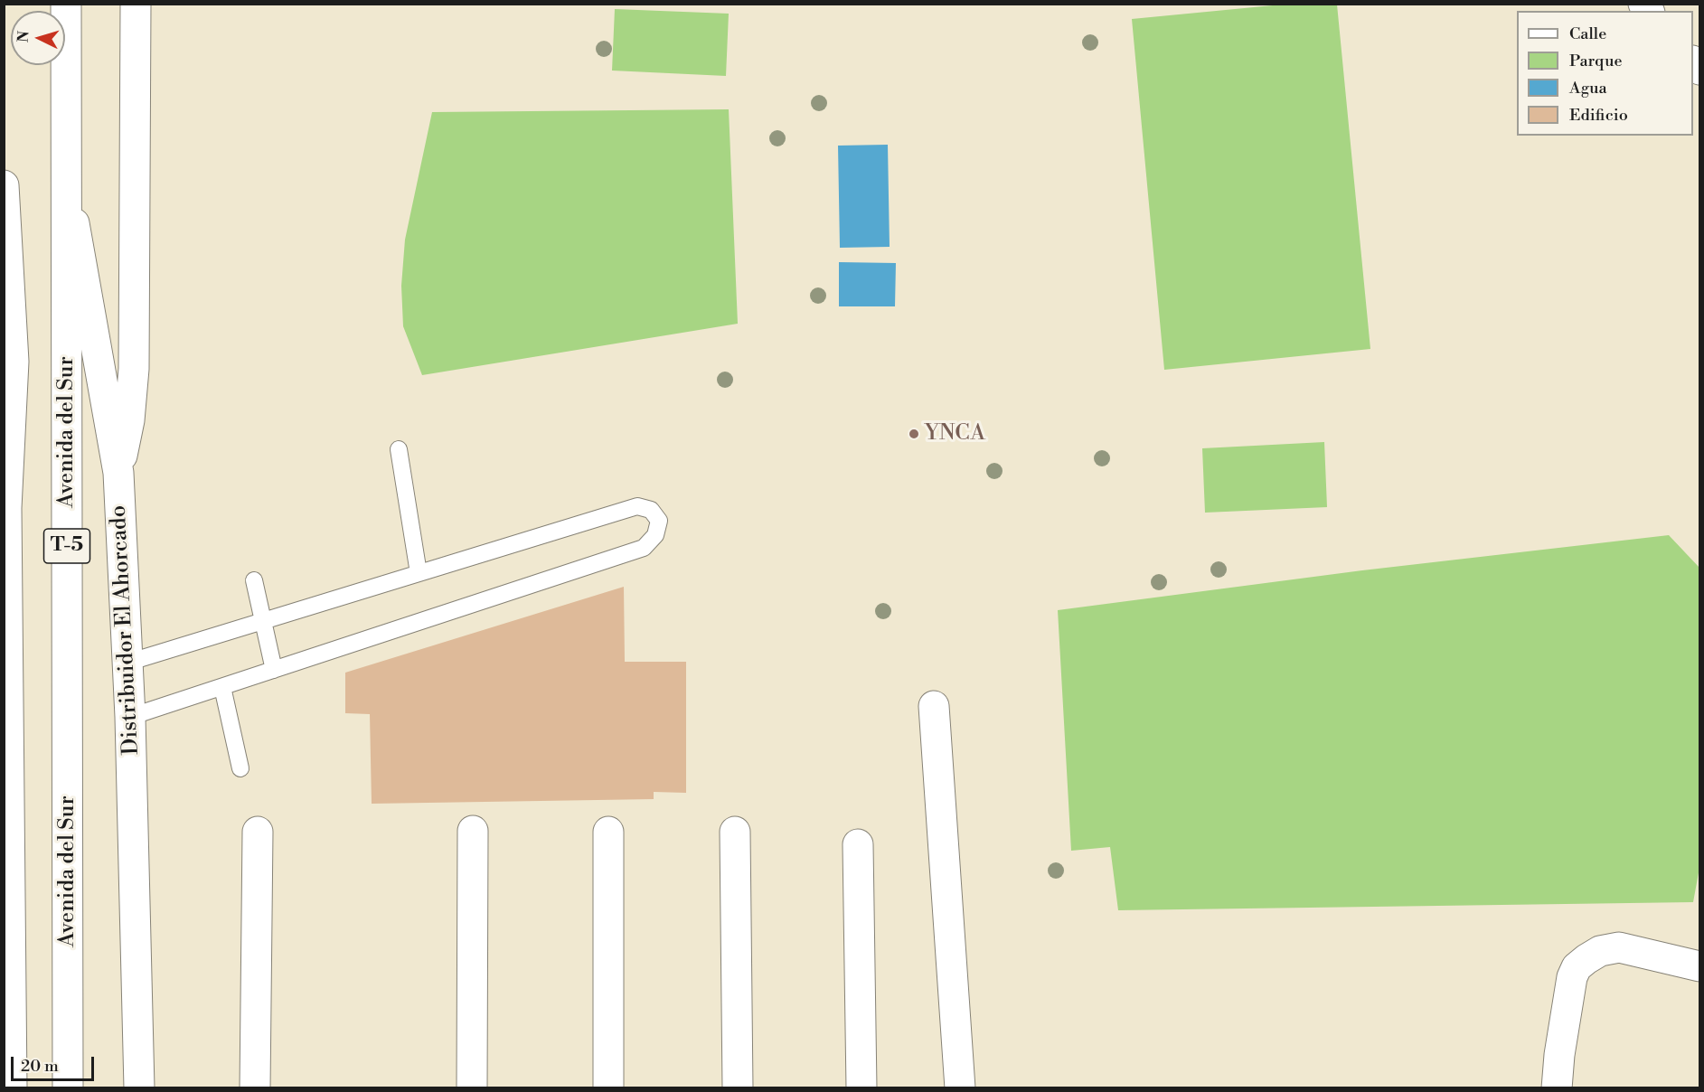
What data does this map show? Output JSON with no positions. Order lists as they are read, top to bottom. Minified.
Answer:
{"streets":{"main road":["Avenida del Sur","T-5","Distribuidor El Ahorcado"]},"crossings":[["Avenida del Sur","Distribuidor El Ahorcado"]],"places":["YNCA"],"legend":["Calle","Parque","Agua","Edificio"],"scale_bar":"20 m","north":"left"}
